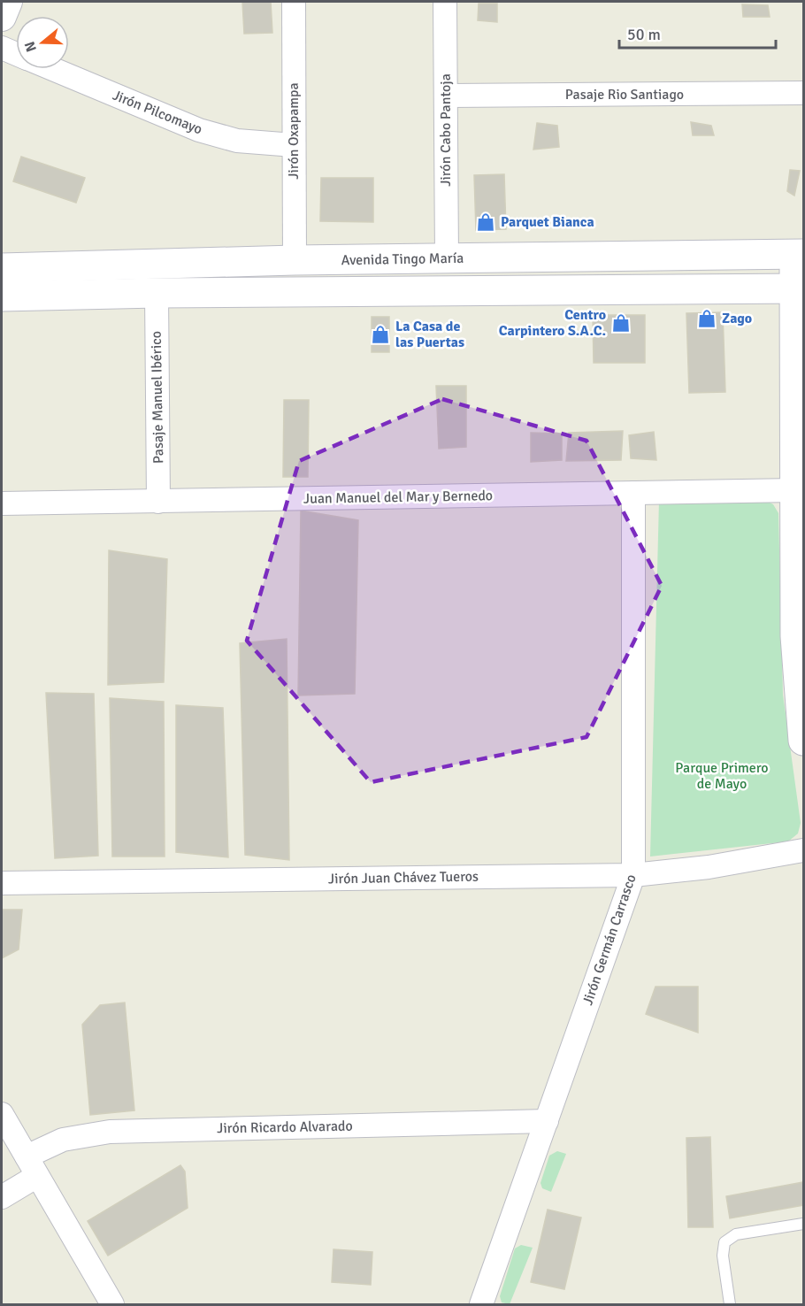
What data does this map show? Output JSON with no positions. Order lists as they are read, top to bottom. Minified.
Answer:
{"streets":{"main road":["Avenida Tingo María"],"street":["Pasaje Rio Santiago","Jirón Pilcomayo","Jirón Cabo Pantoja","Jirón Oxapampa","Pasaje Manuel Ibérico","Juan Manuel del Mar y Bernedo","Jirón Juan Chávez Tueros","Jirón Germán Carrasco","Jirón Ricardo Alvarado"]},"crossings":[["Pasaje Rio Santiago","Jirón Cabo Pantoja"],["Jirón Pilcomayo","Jirón Oxapampa"],["Jirón Cabo Pantoja","Avenida Tingo María"],["Jirón Oxapampa","Avenida Tingo María"],["Pasaje Manuel Ibérico","Juan Manuel del Mar y Bernedo"],["Juan Manuel del Mar y Bernedo","Jirón Germán Carrasco"],["Jirón Juan Chávez Tueros","Jirón Germán Carrasco"],["Jirón Germán Carrasco","Jirón Ricardo Alvarado"]],"parks":["Parque Primero de Mayo"],"places":{"shop":["Parquet Bianca","Zago","Centro Carpintero S.A.C.","La Casa de las Puertas"]},"scale_bar":"50 m","north":"left"}
